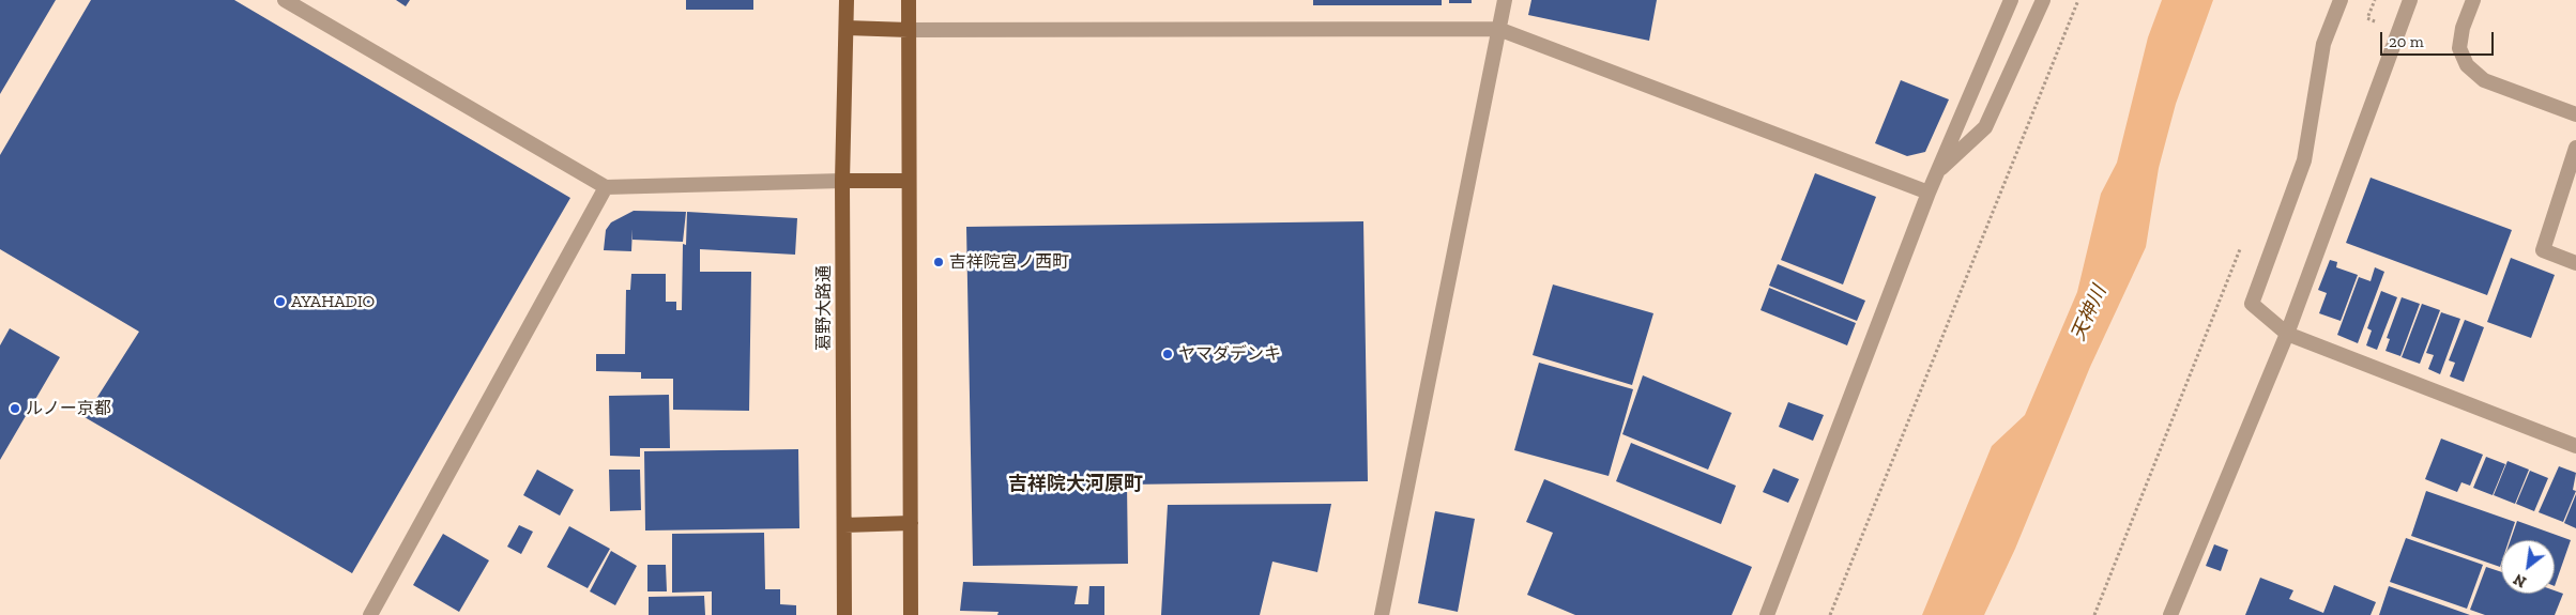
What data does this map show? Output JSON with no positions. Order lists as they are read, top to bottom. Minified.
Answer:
{"streets":{"main road":["葛野大路通"]},"districts":["吉祥院大河原町"],"water":["天神川"],"places":["吉祥院宮ノ西町","AYAHADIO","ヤマダデンキ","ルノー京都"],"scale_bar":"20 m","north":"bottom left"}
